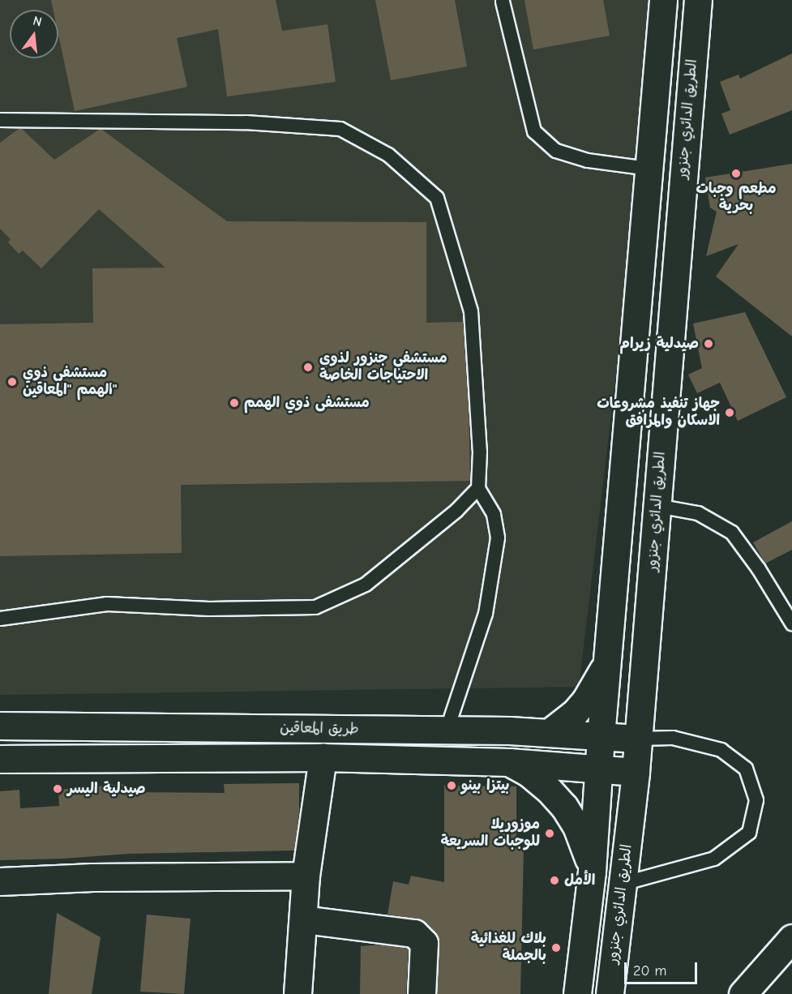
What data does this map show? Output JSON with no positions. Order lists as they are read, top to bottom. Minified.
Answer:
{"streets":{"main road":["الطريق الدائري جنزور","طريق المعاقين"]},"crossings":[["الطريق الدائري جنزور","طريق المعاقين"]],"places":["مطعم وجبات بحرية","صيدلية زيرام","مستشفي جنزور لذوي الاحتياجات الخاصة","مستشفى ذوي الهمم \"المعاقين\"","مستشفى ذوي الهمم","جهاز تنفيذ مشروعات الاسكان والمرافق","بيتزا بينو","صيدلية اليسر","موزوريلا للوجبات السريعة","الأمل","بلاك للغذائية بالجملة"],"scale_bar":"20 m","north":"top"}
